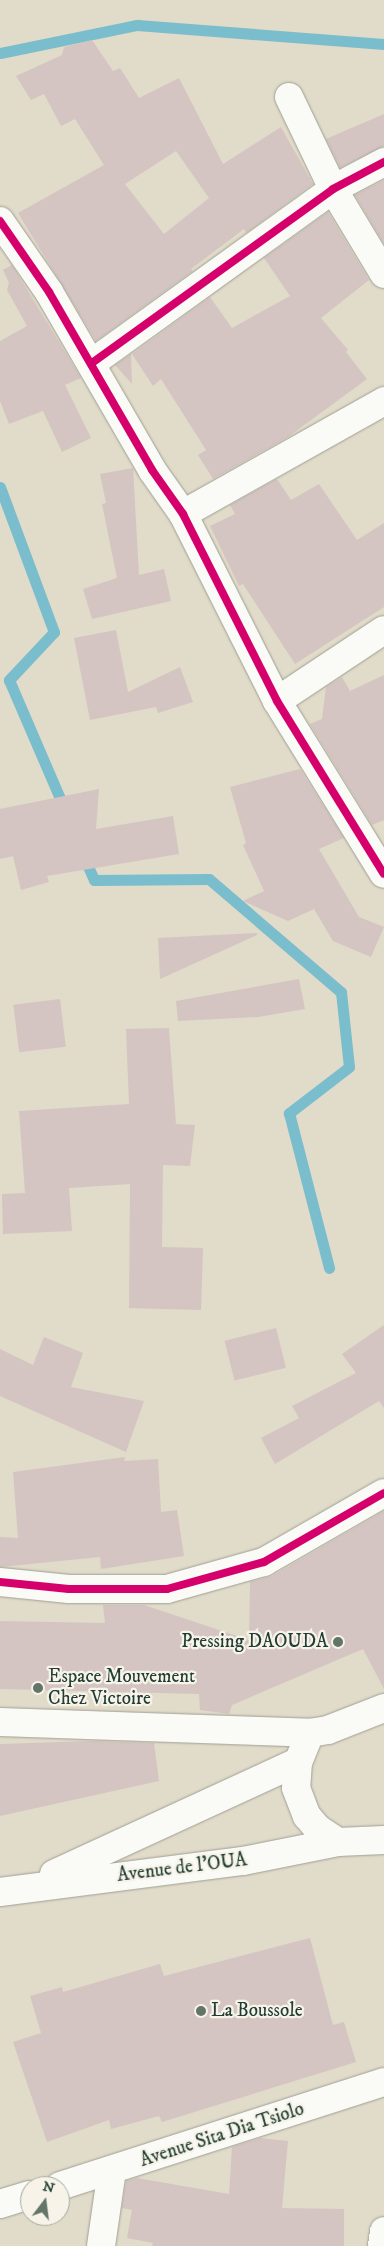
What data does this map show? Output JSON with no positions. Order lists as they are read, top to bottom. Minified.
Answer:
{"streets":{"street":["Avenue de l'OUA","Avenue Sita Dia Tsiolo"]},"places":["Pressing DAOUDA","Espace Mouvement Chez Victoire","La Boussole"],"north":"top"}
